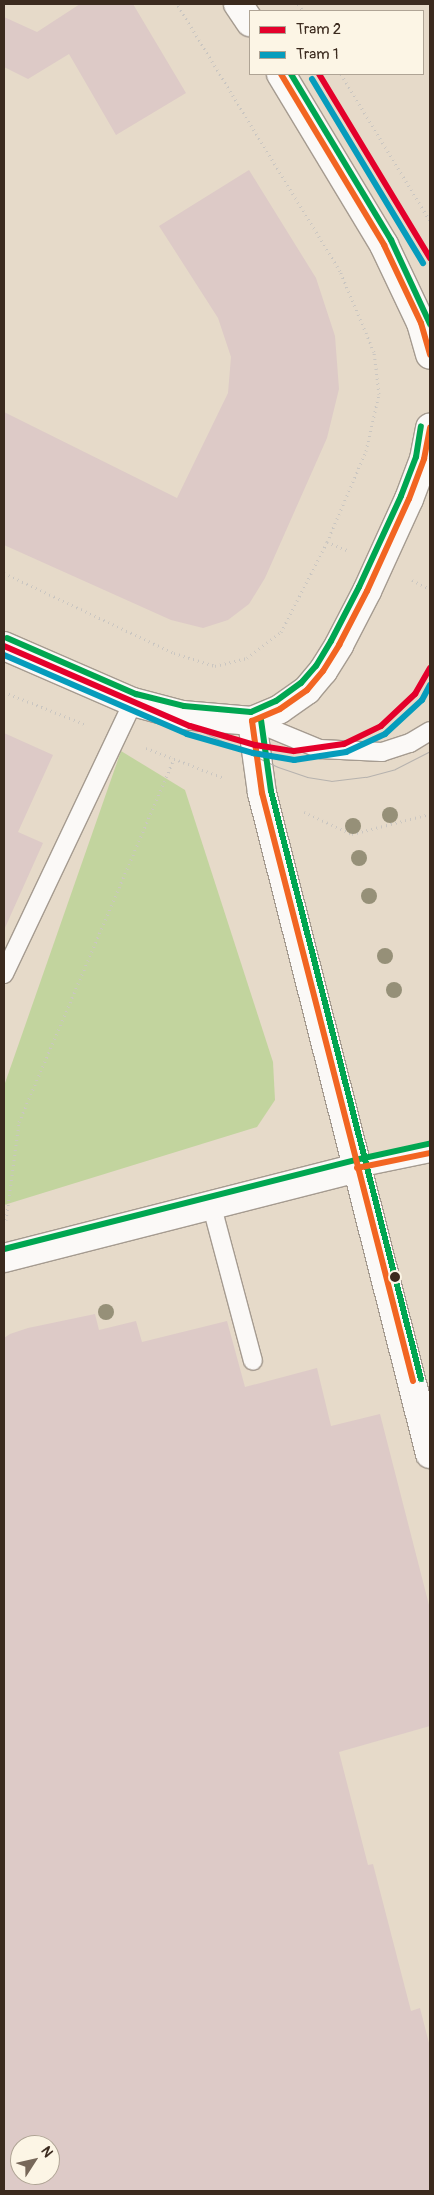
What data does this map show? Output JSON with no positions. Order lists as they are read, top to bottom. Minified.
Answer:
{"lines":["tram line 2","tram line 1"],"legend":["Tram 2","Tram 1"],"north":"top right"}
